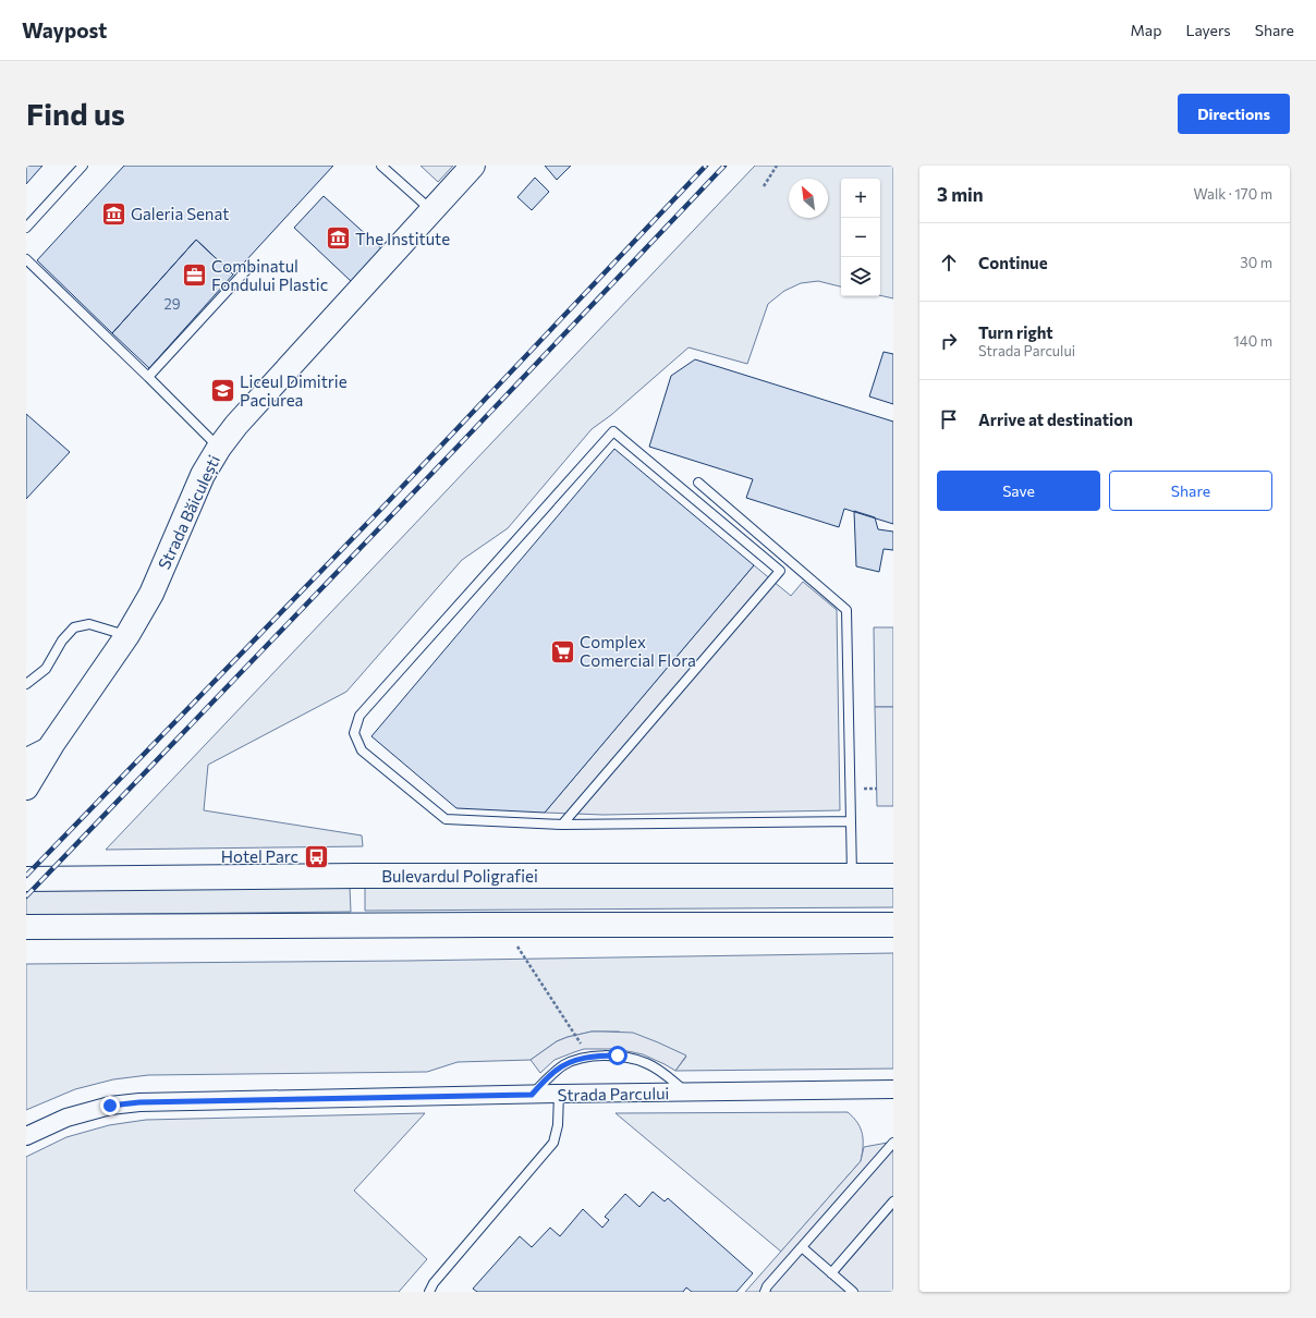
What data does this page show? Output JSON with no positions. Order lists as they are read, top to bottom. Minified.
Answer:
{"streets":{"main road":["Strada Băiculești","Bulevardul Poligrafiei"],"street":["Strada Parcului"]},"places":{"museum":["Galeria Senat","The Institute"],"office":["Combinatul Fondului Plastic"],"school or university":["Liceul Dimitrie Paciurea"],"supermarket":["Complex Comercial Flora"],"bus stop":["Hotel Parc"]},"house_numbers":["29"],"north":"top left","page":{"header":"Waypost","nav":["Map","Layers","Share"],"buttons":["Directions",["Save","Share"]],"title":"Find us","heading":["3 min","Walk · 170 m"],"map_buttons":["+","−"],"list":[["Continue","30 m"],["Turn right","Strada Parcului","140 m"],"Arrive at destination"]}}
